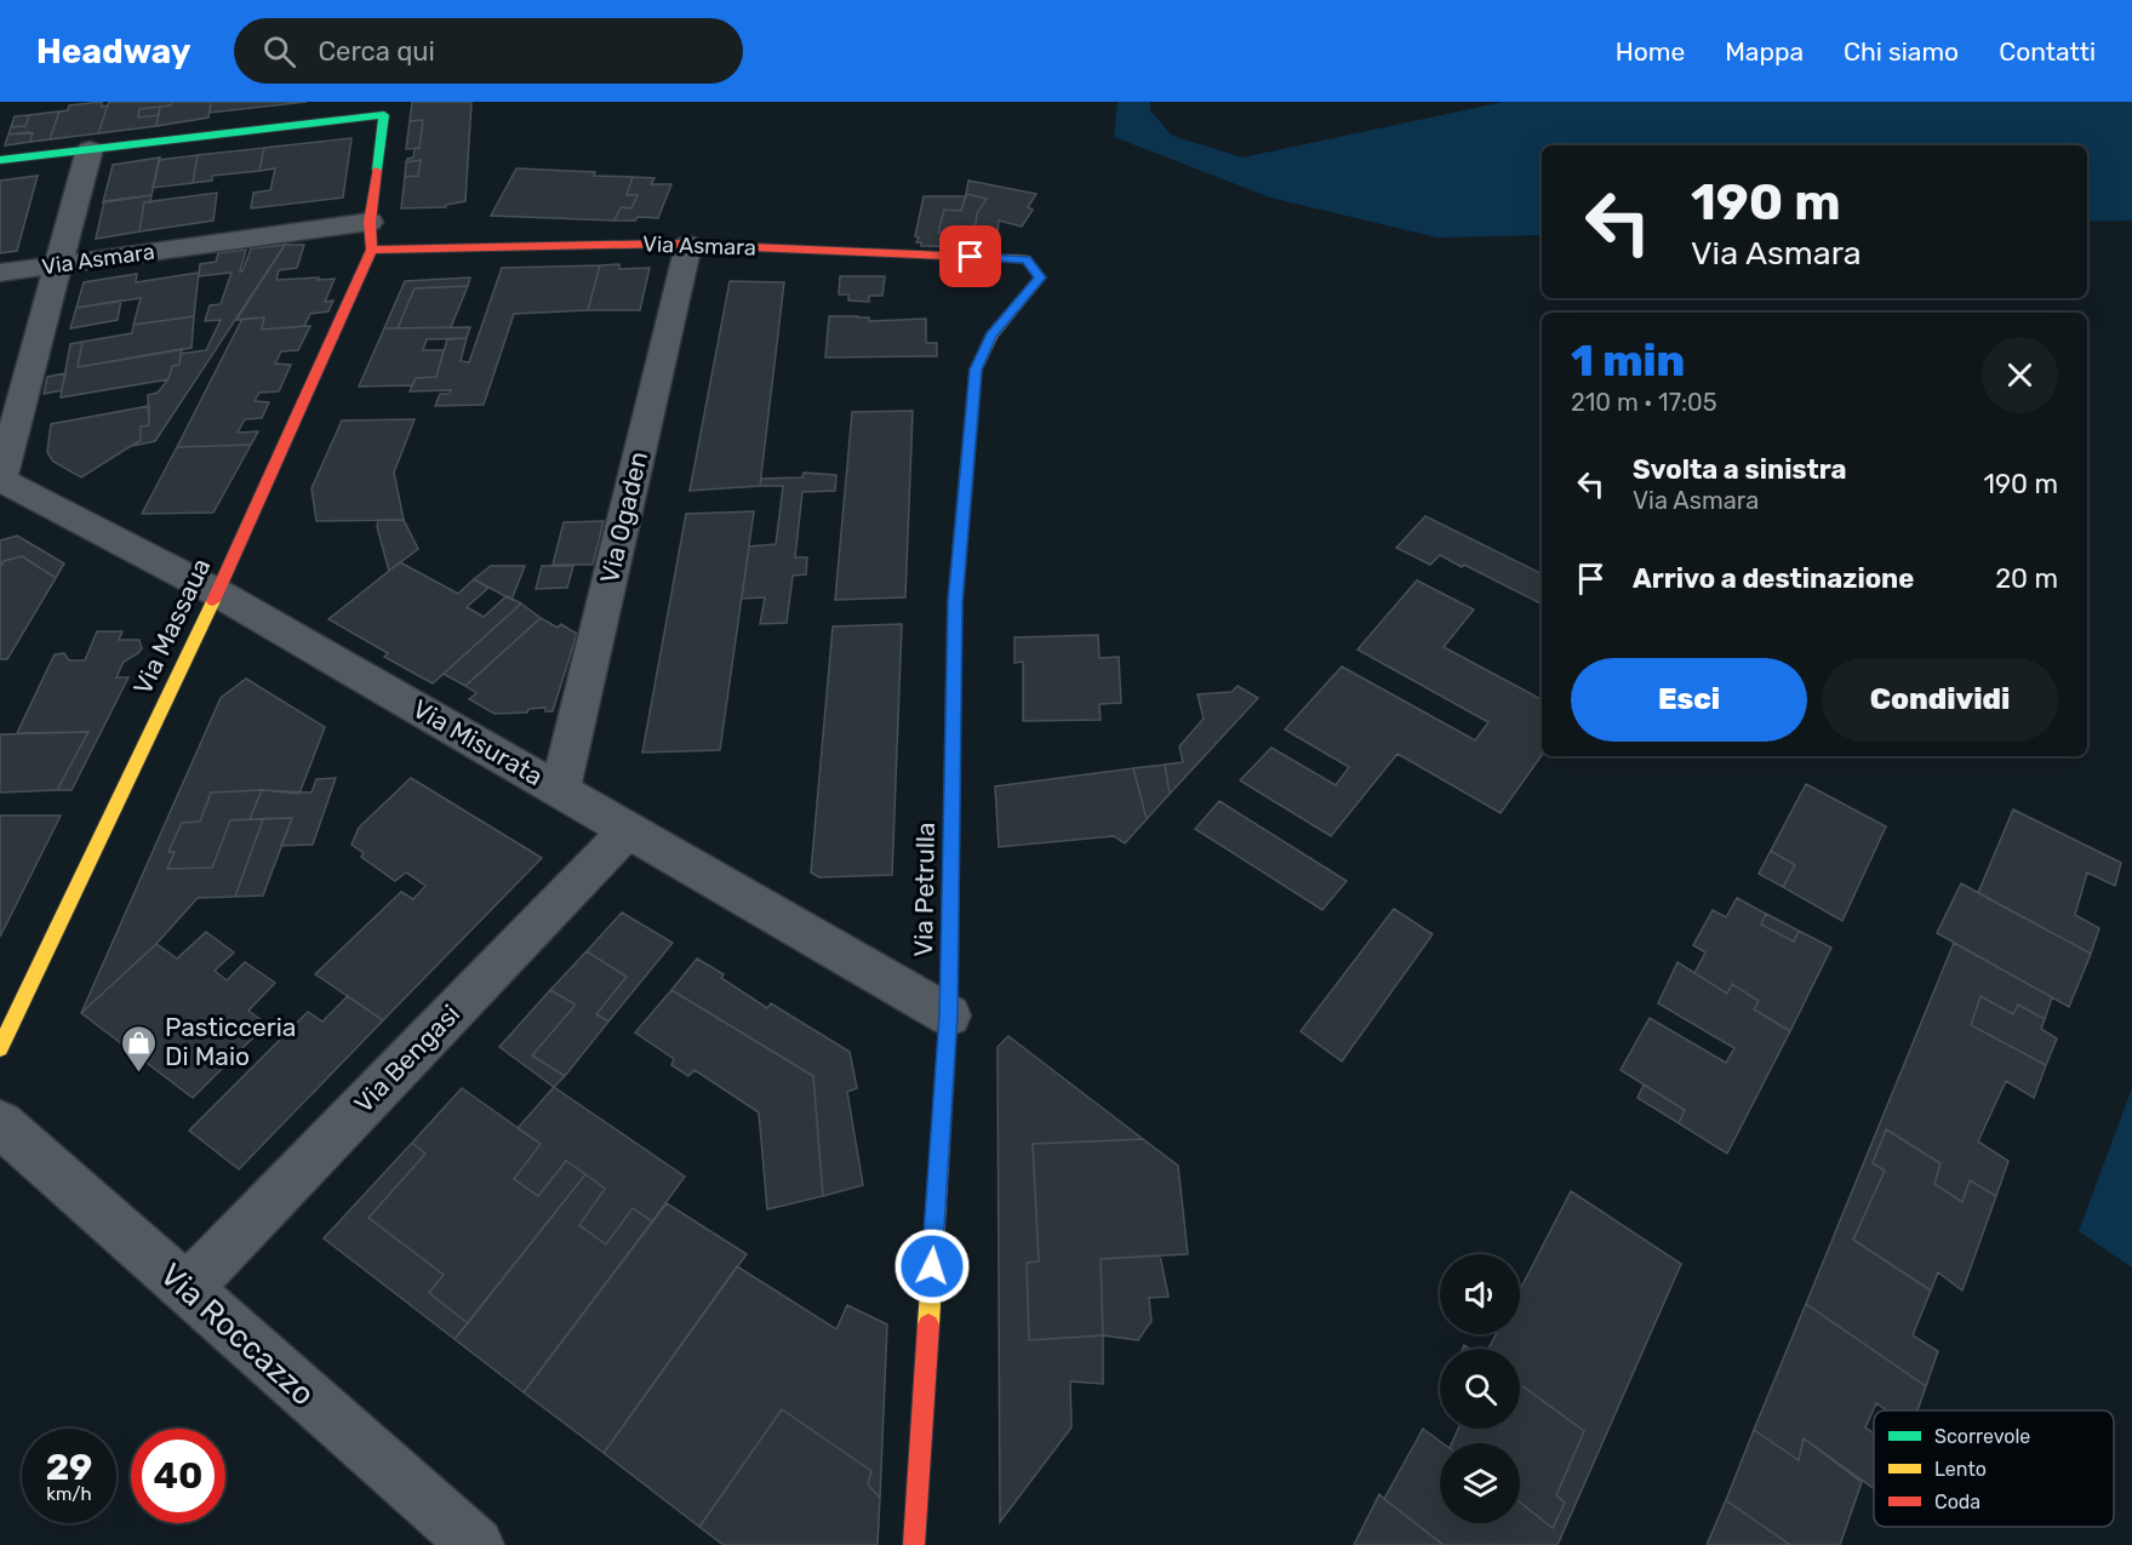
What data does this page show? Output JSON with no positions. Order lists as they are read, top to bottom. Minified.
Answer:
{"streets":{"street":["Via Asmara","Via Ogaden","Via Massaua","Via Misurata","Via Petrulla","Via Bengasi","Via Roccazzo"]},"crossings":[["Via Asmara","Via Ogaden"],["Via Asmara","Via Massaua"],["Via Asmara","Via Petrulla"],["Via Ogaden","Via Misurata"],["Via Massaua","Via Misurata"],["Via Misurata","Via Petrulla"],["Via Misurata","Via Bengasi"],["Via Bengasi","Via Roccazzo"]],"places":{"shop":["Pasticceria Di Maio"]},"legend":["Scorrevole","Lento","Coda"],"page":{"header":"Headway","search":"Cerca qui","nav":["Home","Mappa","Chi siamo","Contatti"],"turn":["190 m","Via Asmara"],"heading":["1 min","210 m · 17:05"],"list":[{"name":"Svolta a sinistra","note":"Via Asmara","value":"190 m"},{"name":"Arrivo a destinazione","value":"20 m"}],"buttons":["Esci","Condividi"],"speed":"29 km/h","limit":"40"}}
